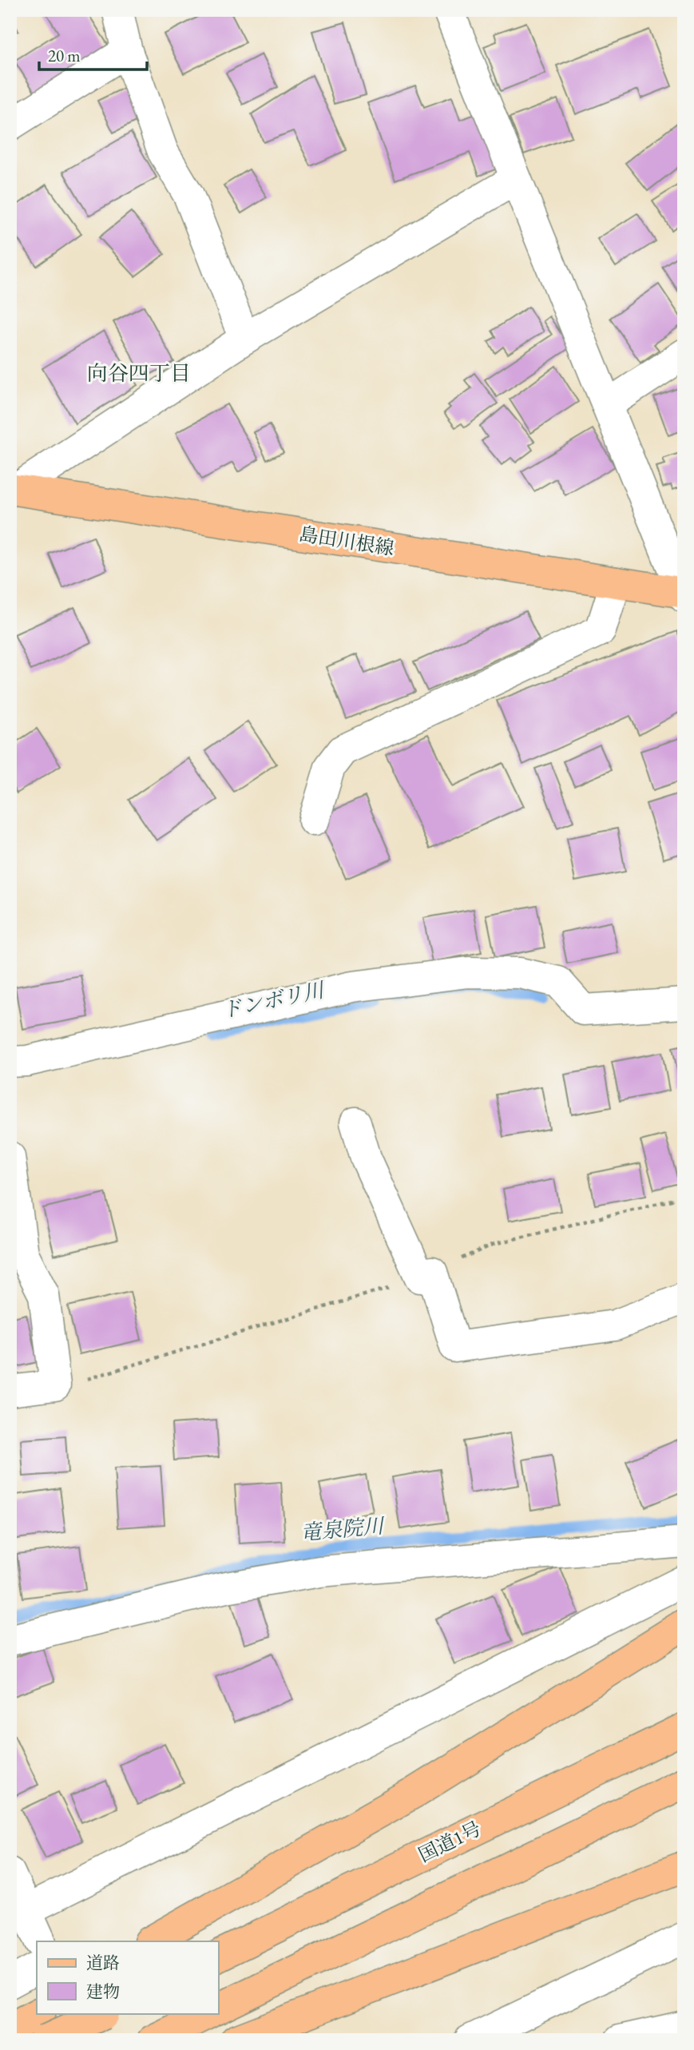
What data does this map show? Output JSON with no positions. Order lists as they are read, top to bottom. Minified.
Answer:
{"streets":{"main road":["島田川根線","国道1号"]},"districts":["向谷四丁目"],"water":["ドンボリ川","竜泉院川"],"legend":["道路","建物"],"scale_bar":"20 m"}
